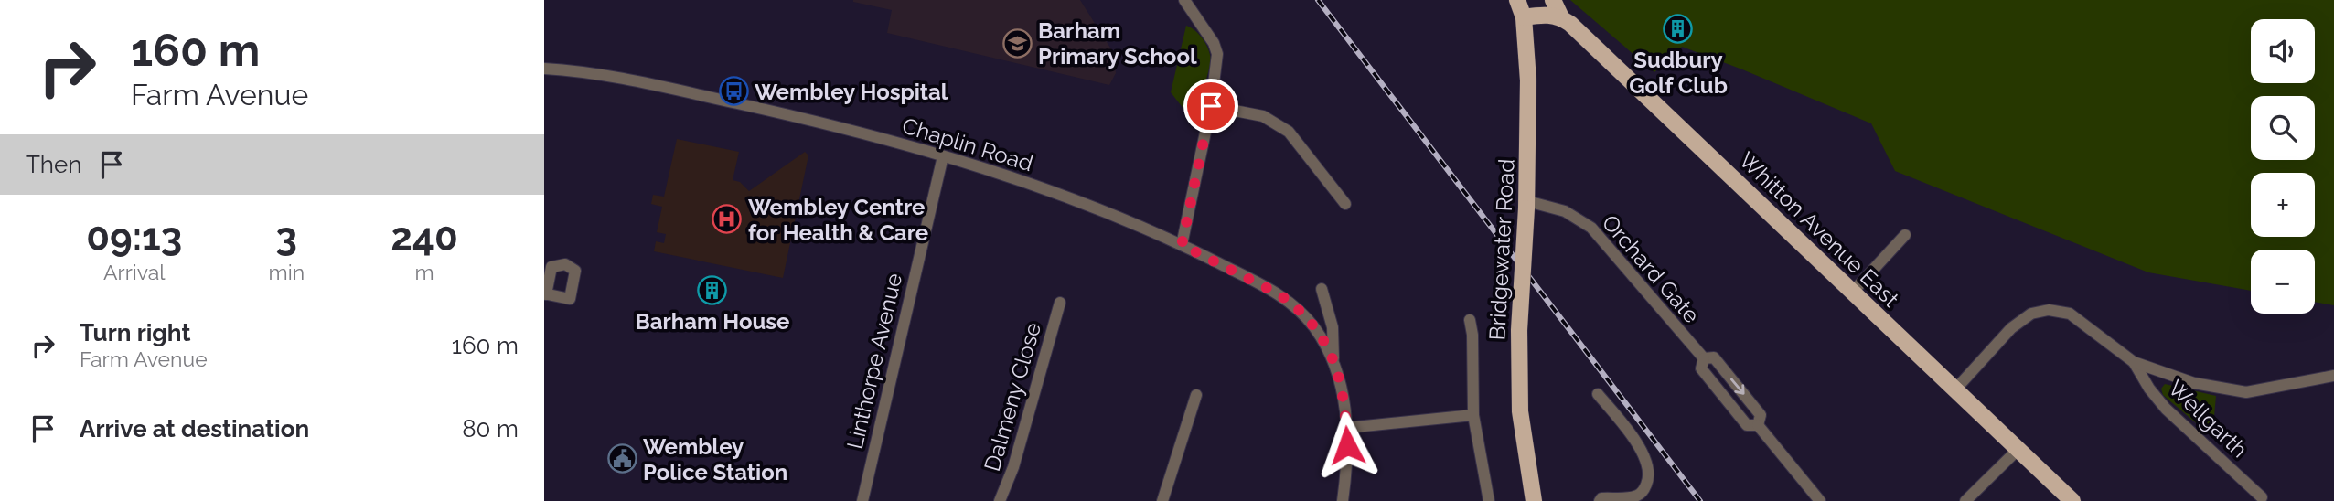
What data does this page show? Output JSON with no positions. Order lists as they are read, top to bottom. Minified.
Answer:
{"streets":{"main road":["Whitton Avenue East","Bridgewater Road"],"street":["Chaplin Road","Orchard Gate","Linthorpe Avenue","Dalmeny Close","Wellgarth"]},"crossings":[["Chaplin Road","Linthorpe Avenue"],["Bridgewater Road","Orchard Gate"]],"places":{"building":["Sudbury Golf Club","Barham House"],"school or university":["Barham Primary School"],"bus stop":["Wembley Hospital"],"hospital":["Wembley Centre for Health & Care"],"public building":["Wembley Police Station"]},"page":{"turn":["160 m","Farm Avenue"],"map_buttons":["+","−"],"then":"Then","eta":["09:13","Arrival","3","min","240","m"],"list":[{"name":"Turn right","note":"Farm Avenue","value":"160 m"},{"name":"Arrive at destination","value":"80 m"}]}}
